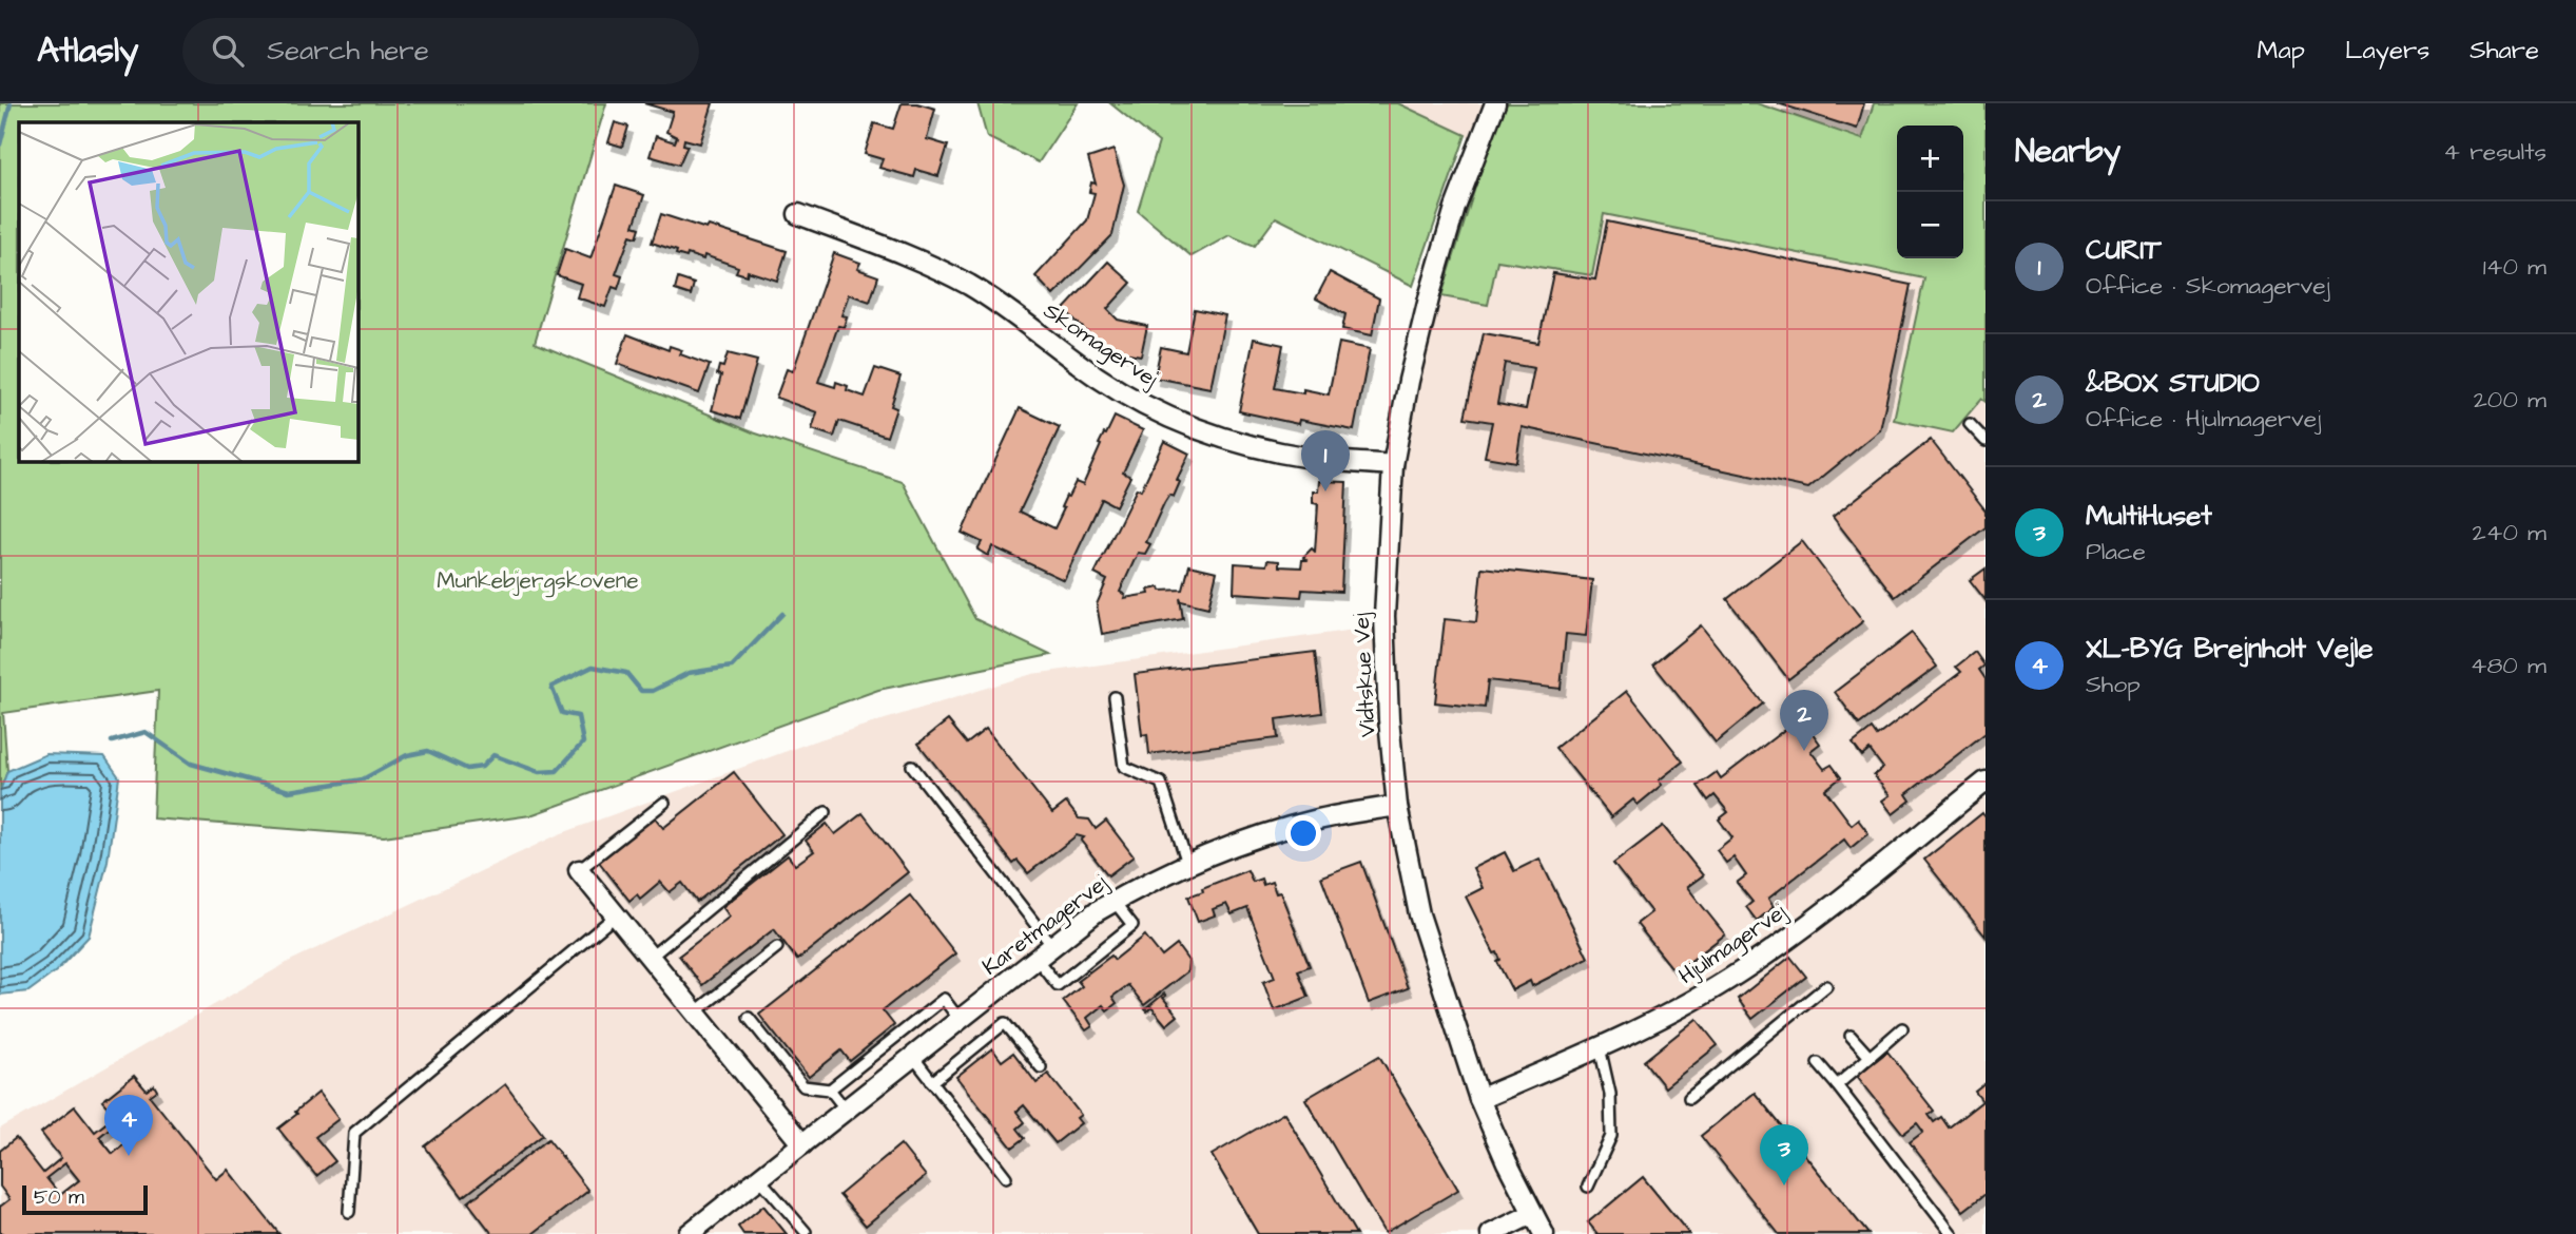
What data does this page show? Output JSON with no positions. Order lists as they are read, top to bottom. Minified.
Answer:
{"streets":{"street":["Skomagervej","Vidtskue Vej","Karetmagervej","Hjulmagervej"]},"crossings":[["Skomagervej","Vidtskue Vej"],["Vidtskue Vej","Karetmagervej"],["Vidtskue Vej","Hjulmagervej"]],"parks":["Munkebjergskovene"],"scale_bar":"50 m","page":{"header":"Atlasly","search":"Search here","nav":["Map","Layers","Share"],"heading":["Nearby","4 results"],"map_buttons":["+","−"],"list":[{"mark":"1","name":"CURIT","note":"Office · Skomagervej","value":"140 m"},{"mark":"2","name":"&BOX STUDIO","note":"Office · Hjulmagervej","value":"200 m"},{"mark":"3","name":"MultiHuset","note":"Place","value":"240 m"},{"mark":"4","name":"XL-BYG Brejnholt Vejle","note":"Shop","value":"480 m"}],"pins":["1","2","4","3"],"scale":"50 m"}}
